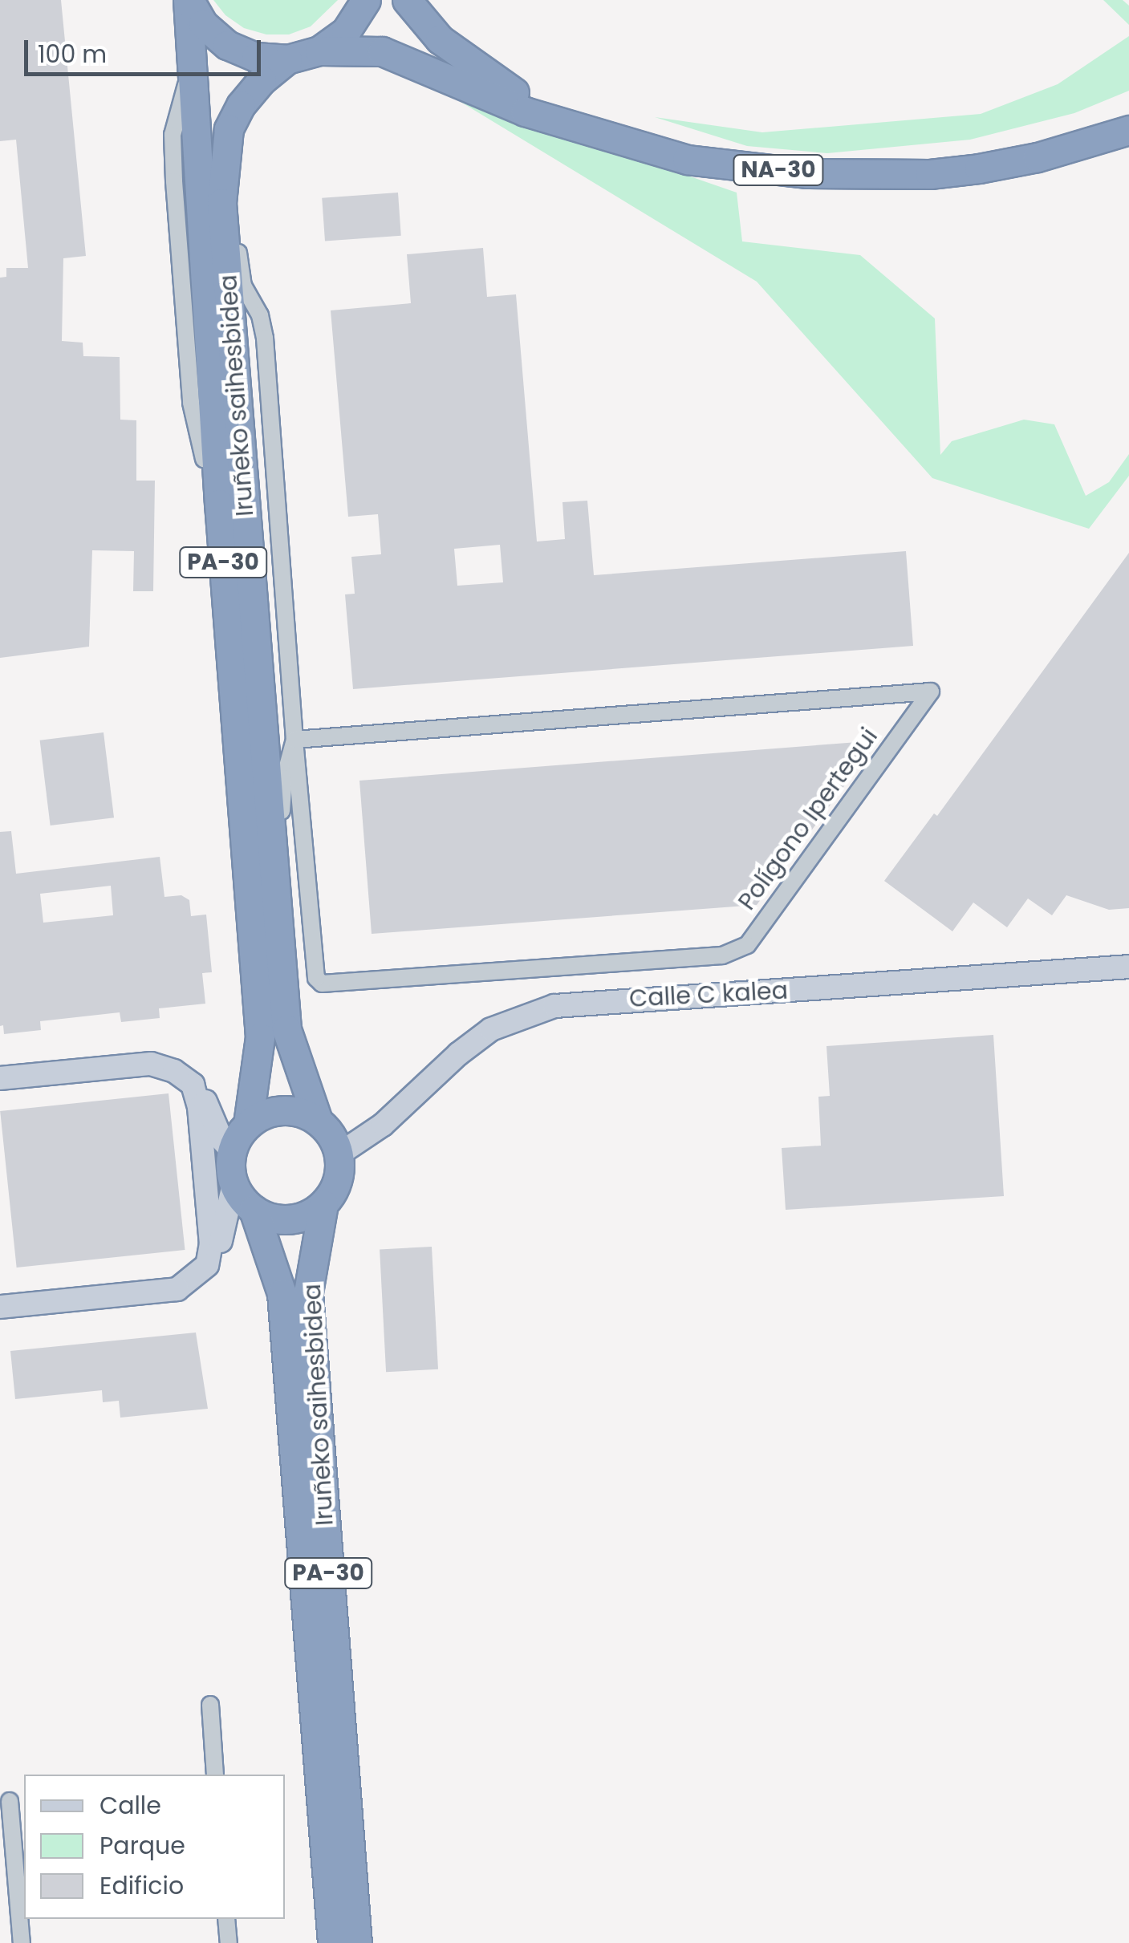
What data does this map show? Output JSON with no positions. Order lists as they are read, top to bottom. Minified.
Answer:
{"streets":{"highway":["NA-30","Iruñeko saihesbidea","PA-30"],"street":["Polígono Ipertegui","Calle C kalea"]},"crossings":[["NA-30","PA-30"],["Iruñeko saihesbidea","PA-30"],["Iruñeko saihesbidea","Polígono Ipertegui"],["Iruñeko saihesbidea","Calle C kalea"],["PA-30","Calle C kalea"]],"legend":["Calle","Parque","Edificio"],"scale_bar":"100 m"}
